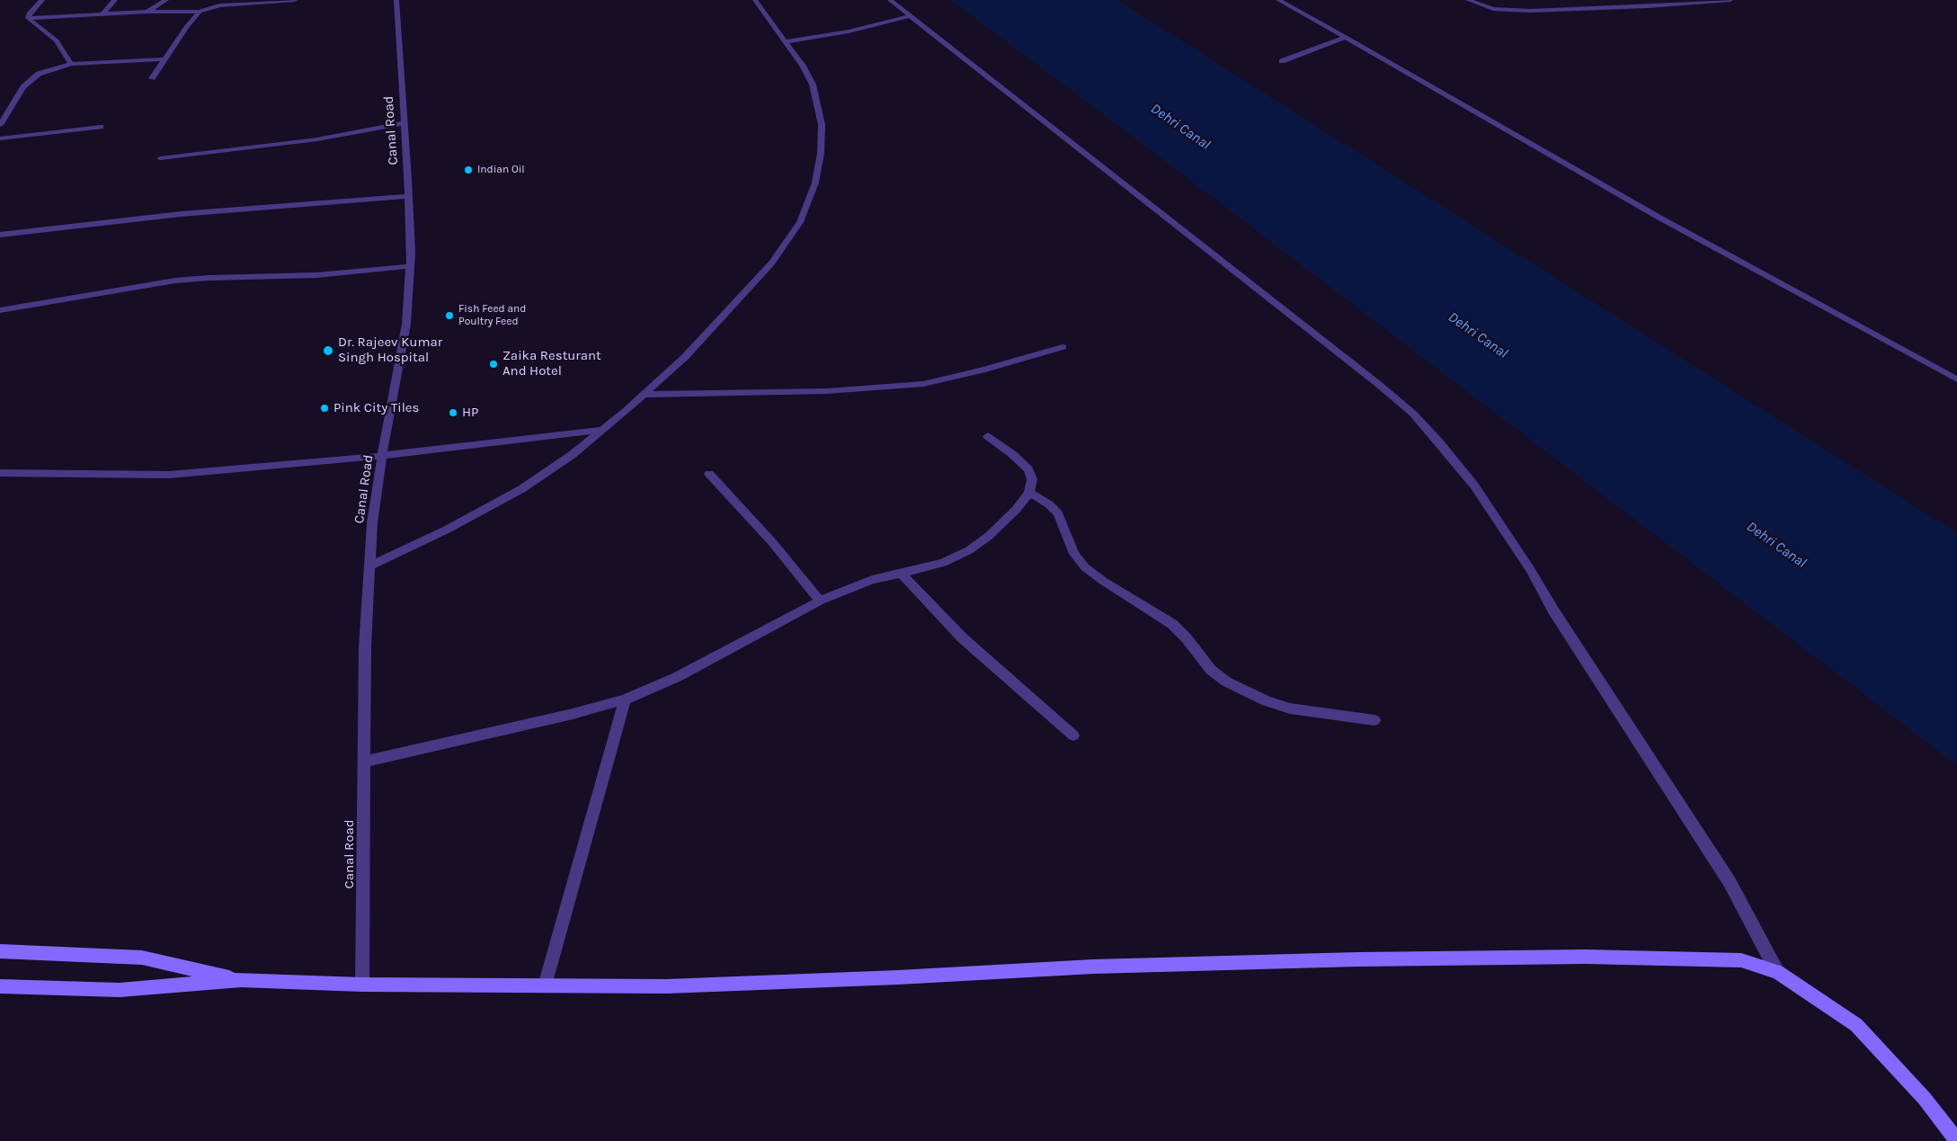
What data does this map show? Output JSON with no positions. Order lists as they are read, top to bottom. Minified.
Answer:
{"streets":{"street":["Canal Road"]},"water":["Dehri Canal"],"places":["Indian Oil","Fish Feed and Poultry Feed","Dr. Rajeev Kumar Singh Hospital","Zaika Resturant And Hotel","Pink City Tiles","HP"]}
